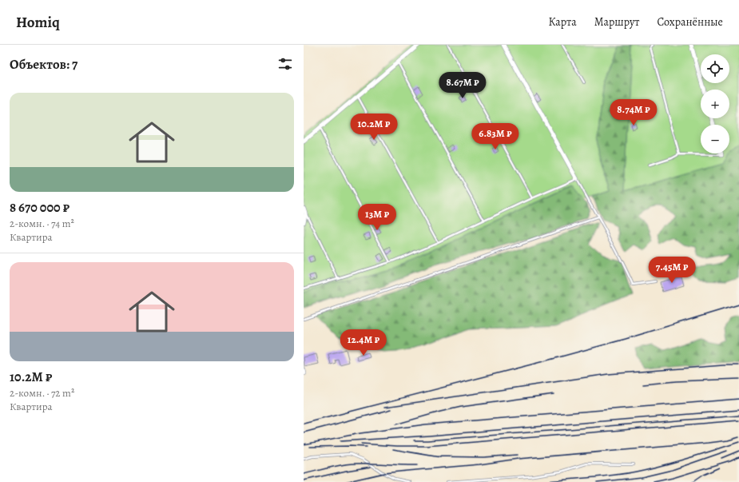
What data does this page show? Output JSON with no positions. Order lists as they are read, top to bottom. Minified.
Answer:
{"page":{"header":"Homiq","nav":["Карта","Маршрут","Сохранённые"],"heading":"Объектов: 7","map_buttons":["+","−"],"price":["8.67M ₽","8.74M ₽","10.2M ₽","6.83M ₽","13M ₽","7.45M ₽","12.4M ₽"],"list":[{"name":"8 670 000 ₽","note":"2-комн. · 74 m² · Квартира"},{"name":"10.2M ₽","note":"2-комн. · 72 m² · Квартира"}]}}
